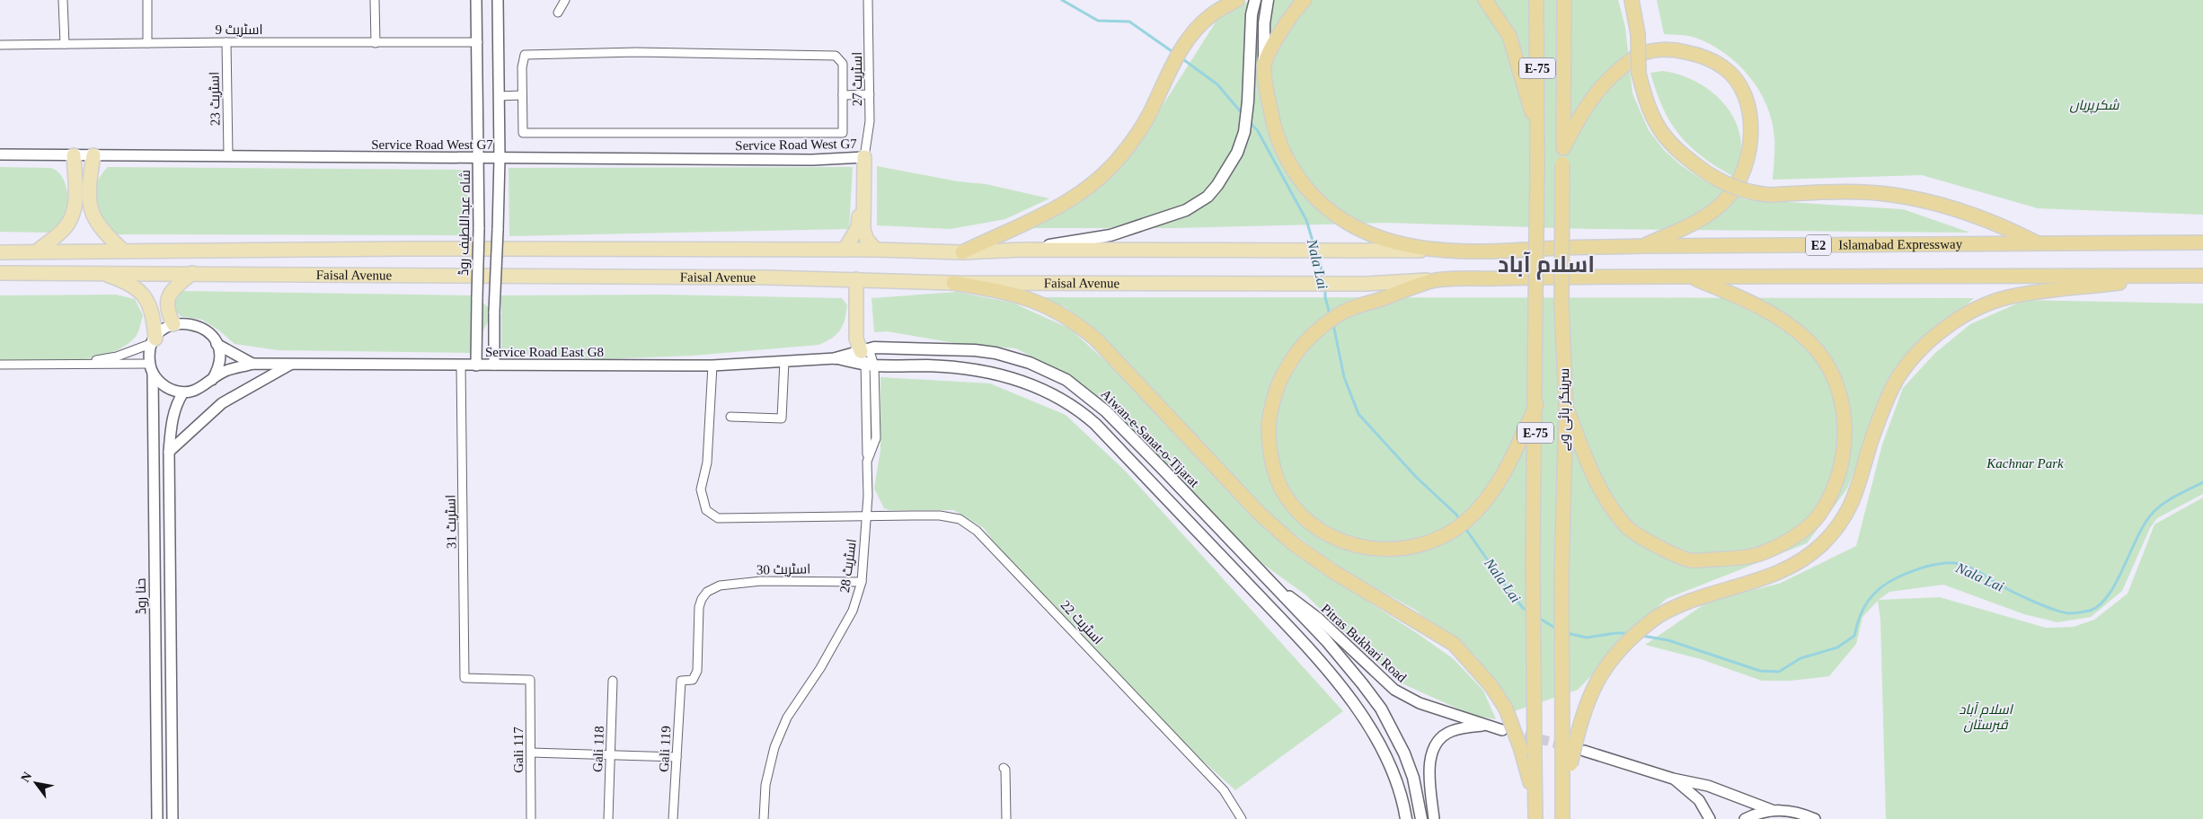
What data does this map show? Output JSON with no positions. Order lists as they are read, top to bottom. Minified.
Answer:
{"streets":{"highway":["E-75","Islamabad Expressway","E2","سرینگر ہائی وے"],"main road":["Faisal Avenue","Aiwan-e-Sanat-o-Tijarat"],"street":["اسٹریٹ 9","اسٹریٹ 27","اسٹریٹ 23","Service Road West G7","شاہ عبداللطیف روڈ","Service Road East G8","اسٹریٹ 31","اسٹریٹ 28","اسٹریٹ 30","حنا روڈ","اسٹریٹ 22","Pitras Bukhari Road","Gali 118","Gali 119","Gali 117"]},"crossings":[["اسٹریٹ 9","اسٹریٹ 23"],["اسٹریٹ 9","شاہ عبداللطیف روڈ"],["اسٹریٹ 27","Service Road West G7"],["اسٹریٹ 23","Service Road West G7"],["Service Road West G7","شاہ عبداللطیف روڈ"],["شاہ عبداللطیف روڈ","Service Road East G8"],["Islamabad Expressway","Faisal Avenue"],["Service Road East G8","Aiwan-e-Sanat-o-Tijarat"],["Service Road East G8","اسٹریٹ 31"],["Service Road East G8","حنا روڈ"],["Service Road East G8","اسٹریٹ 22"],["Aiwan-e-Sanat-o-Tijarat","Pitras Bukhari Road"],["اسٹریٹ 31","Gali 117"],["اسٹریٹ 28","اسٹریٹ 30"],["اسٹریٹ 28","اسٹریٹ 22"],["اسٹریٹ 30","Gali 119"]],"districts":["اسلام آباد"],"water":["Nala Lai"],"parks":["شکرپریاں","Kachnar Park","اسلام آباد قبرستان"],"north":"top left"}
